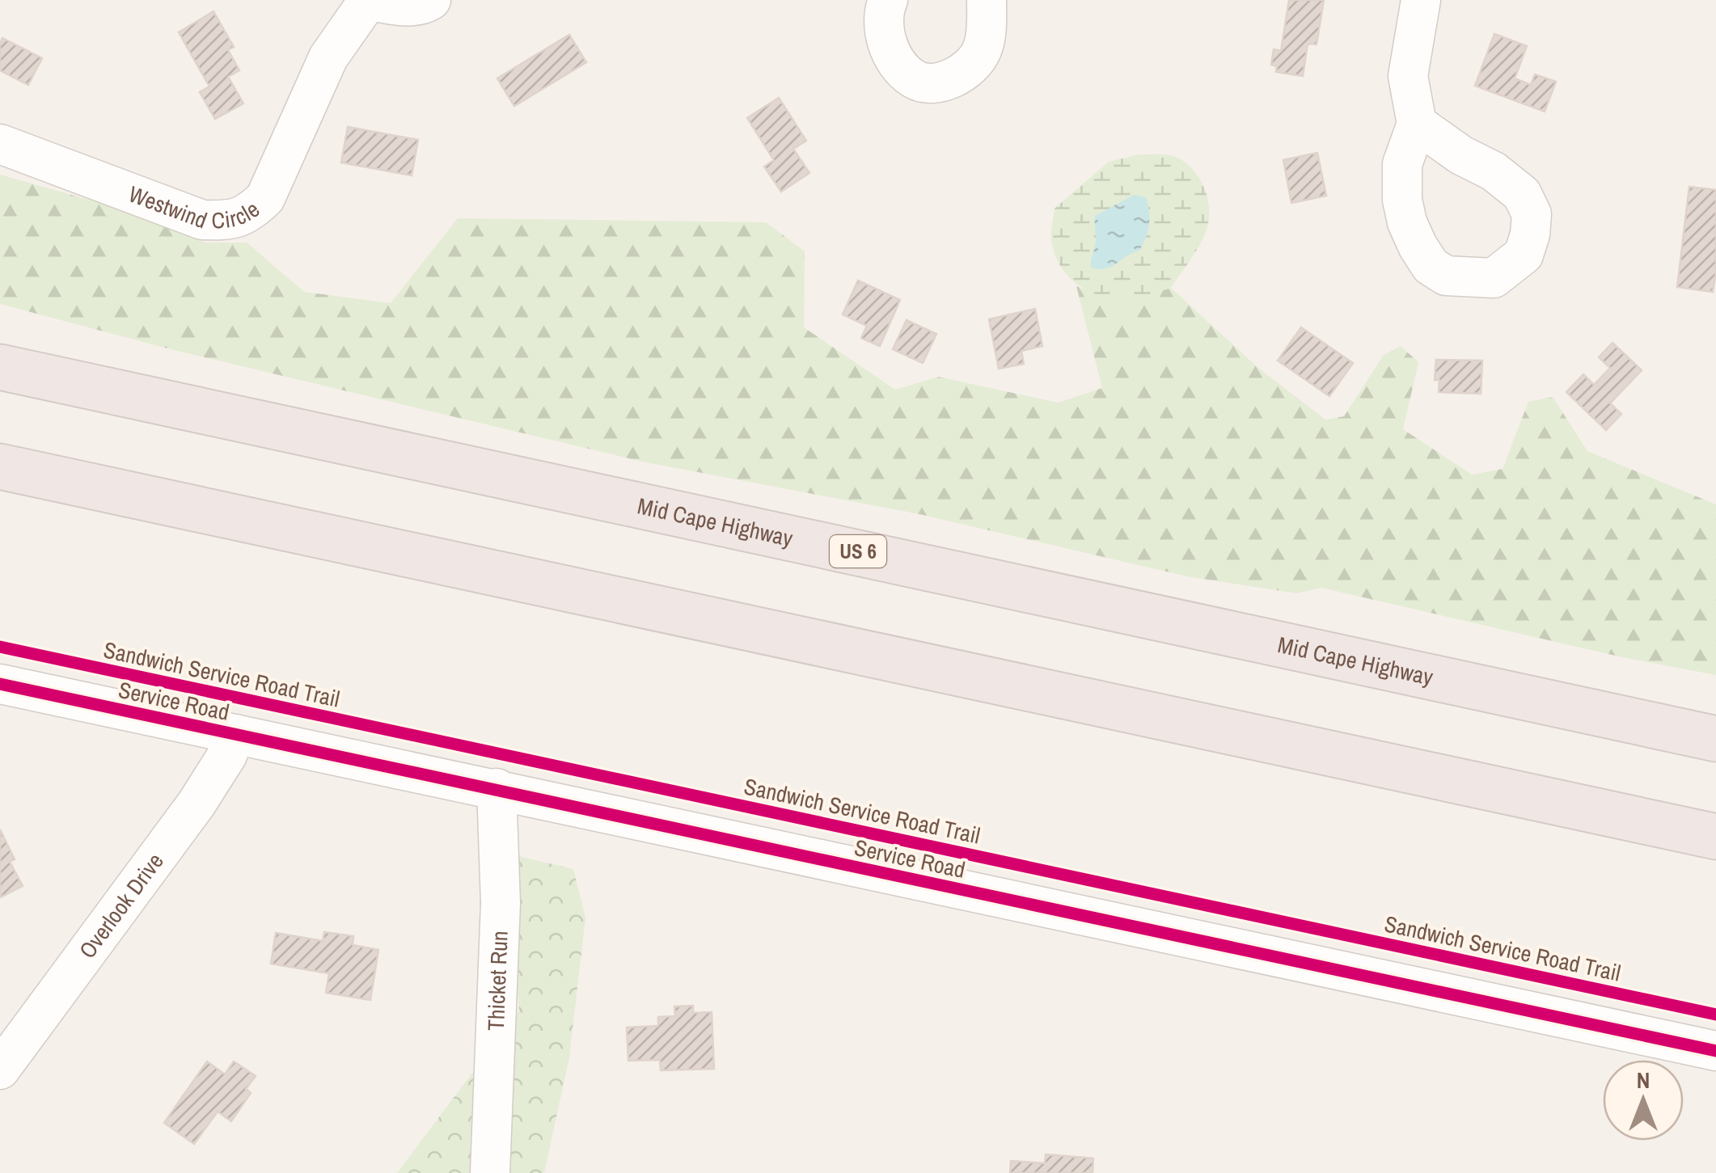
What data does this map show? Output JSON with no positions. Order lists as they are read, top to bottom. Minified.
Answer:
{"streets":{"highway":["Mid Cape Highway","US 6"],"street":["Westwind Circle","Service Road","Overlook Drive","Thicket Run"],"cycle path":["Sandwich Service Road Trail"]},"crossings":[["Service Road","Overlook Drive"],["Service Road","Thicket Run"]],"north":"top"}
